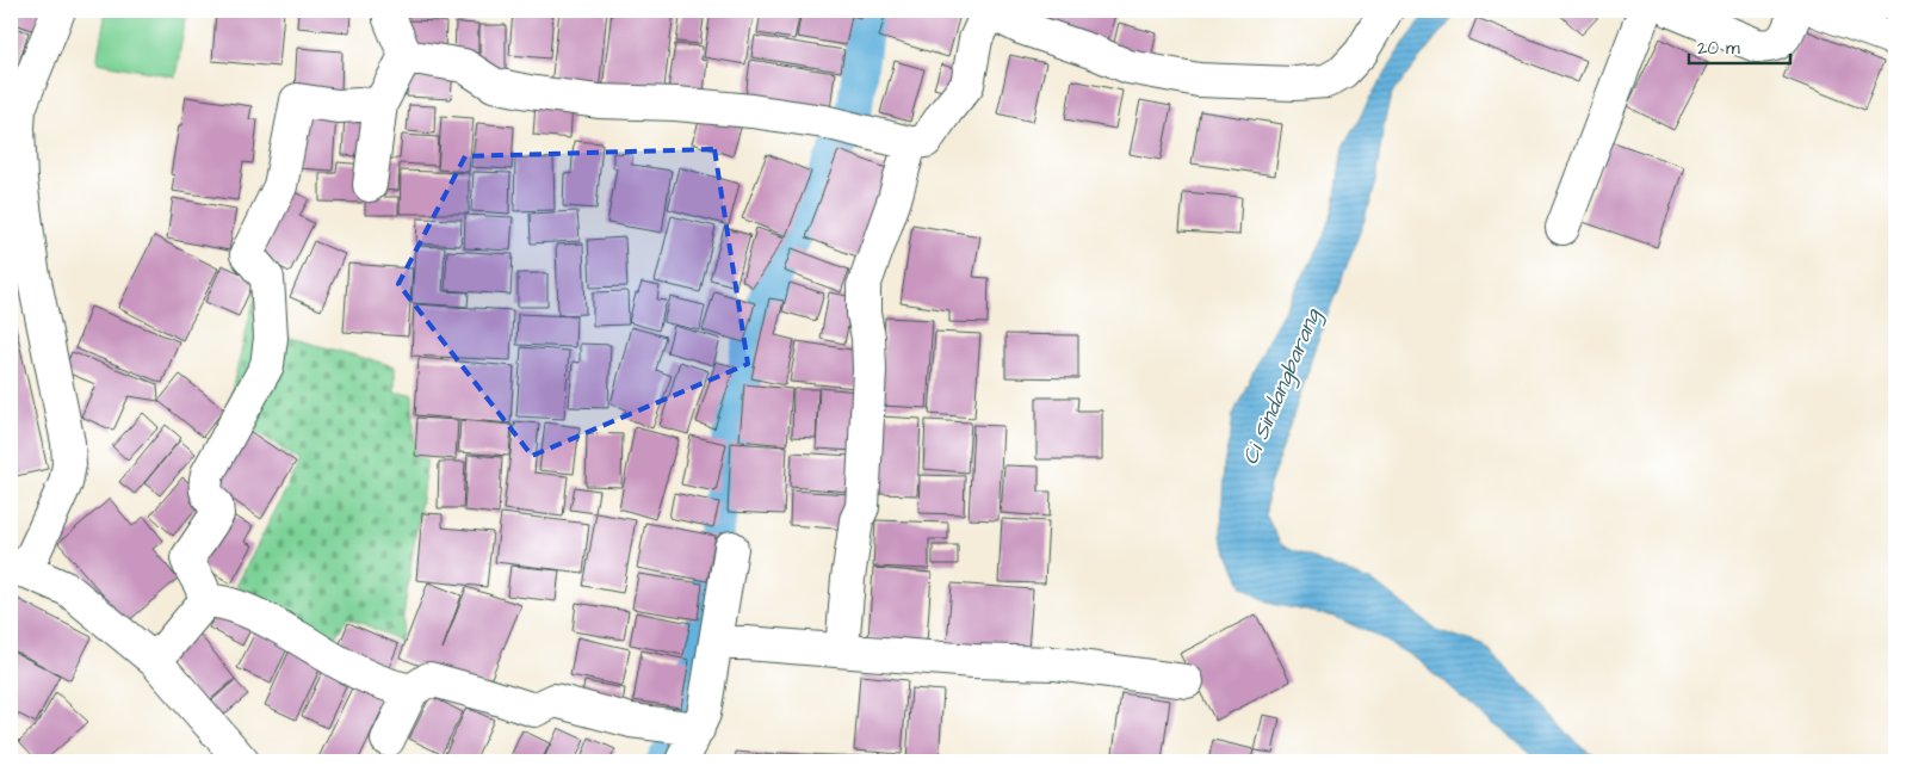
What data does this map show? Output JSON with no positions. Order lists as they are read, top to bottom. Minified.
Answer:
{"water":["Ci Sindangbarang"],"scale_bar":"20 m"}
